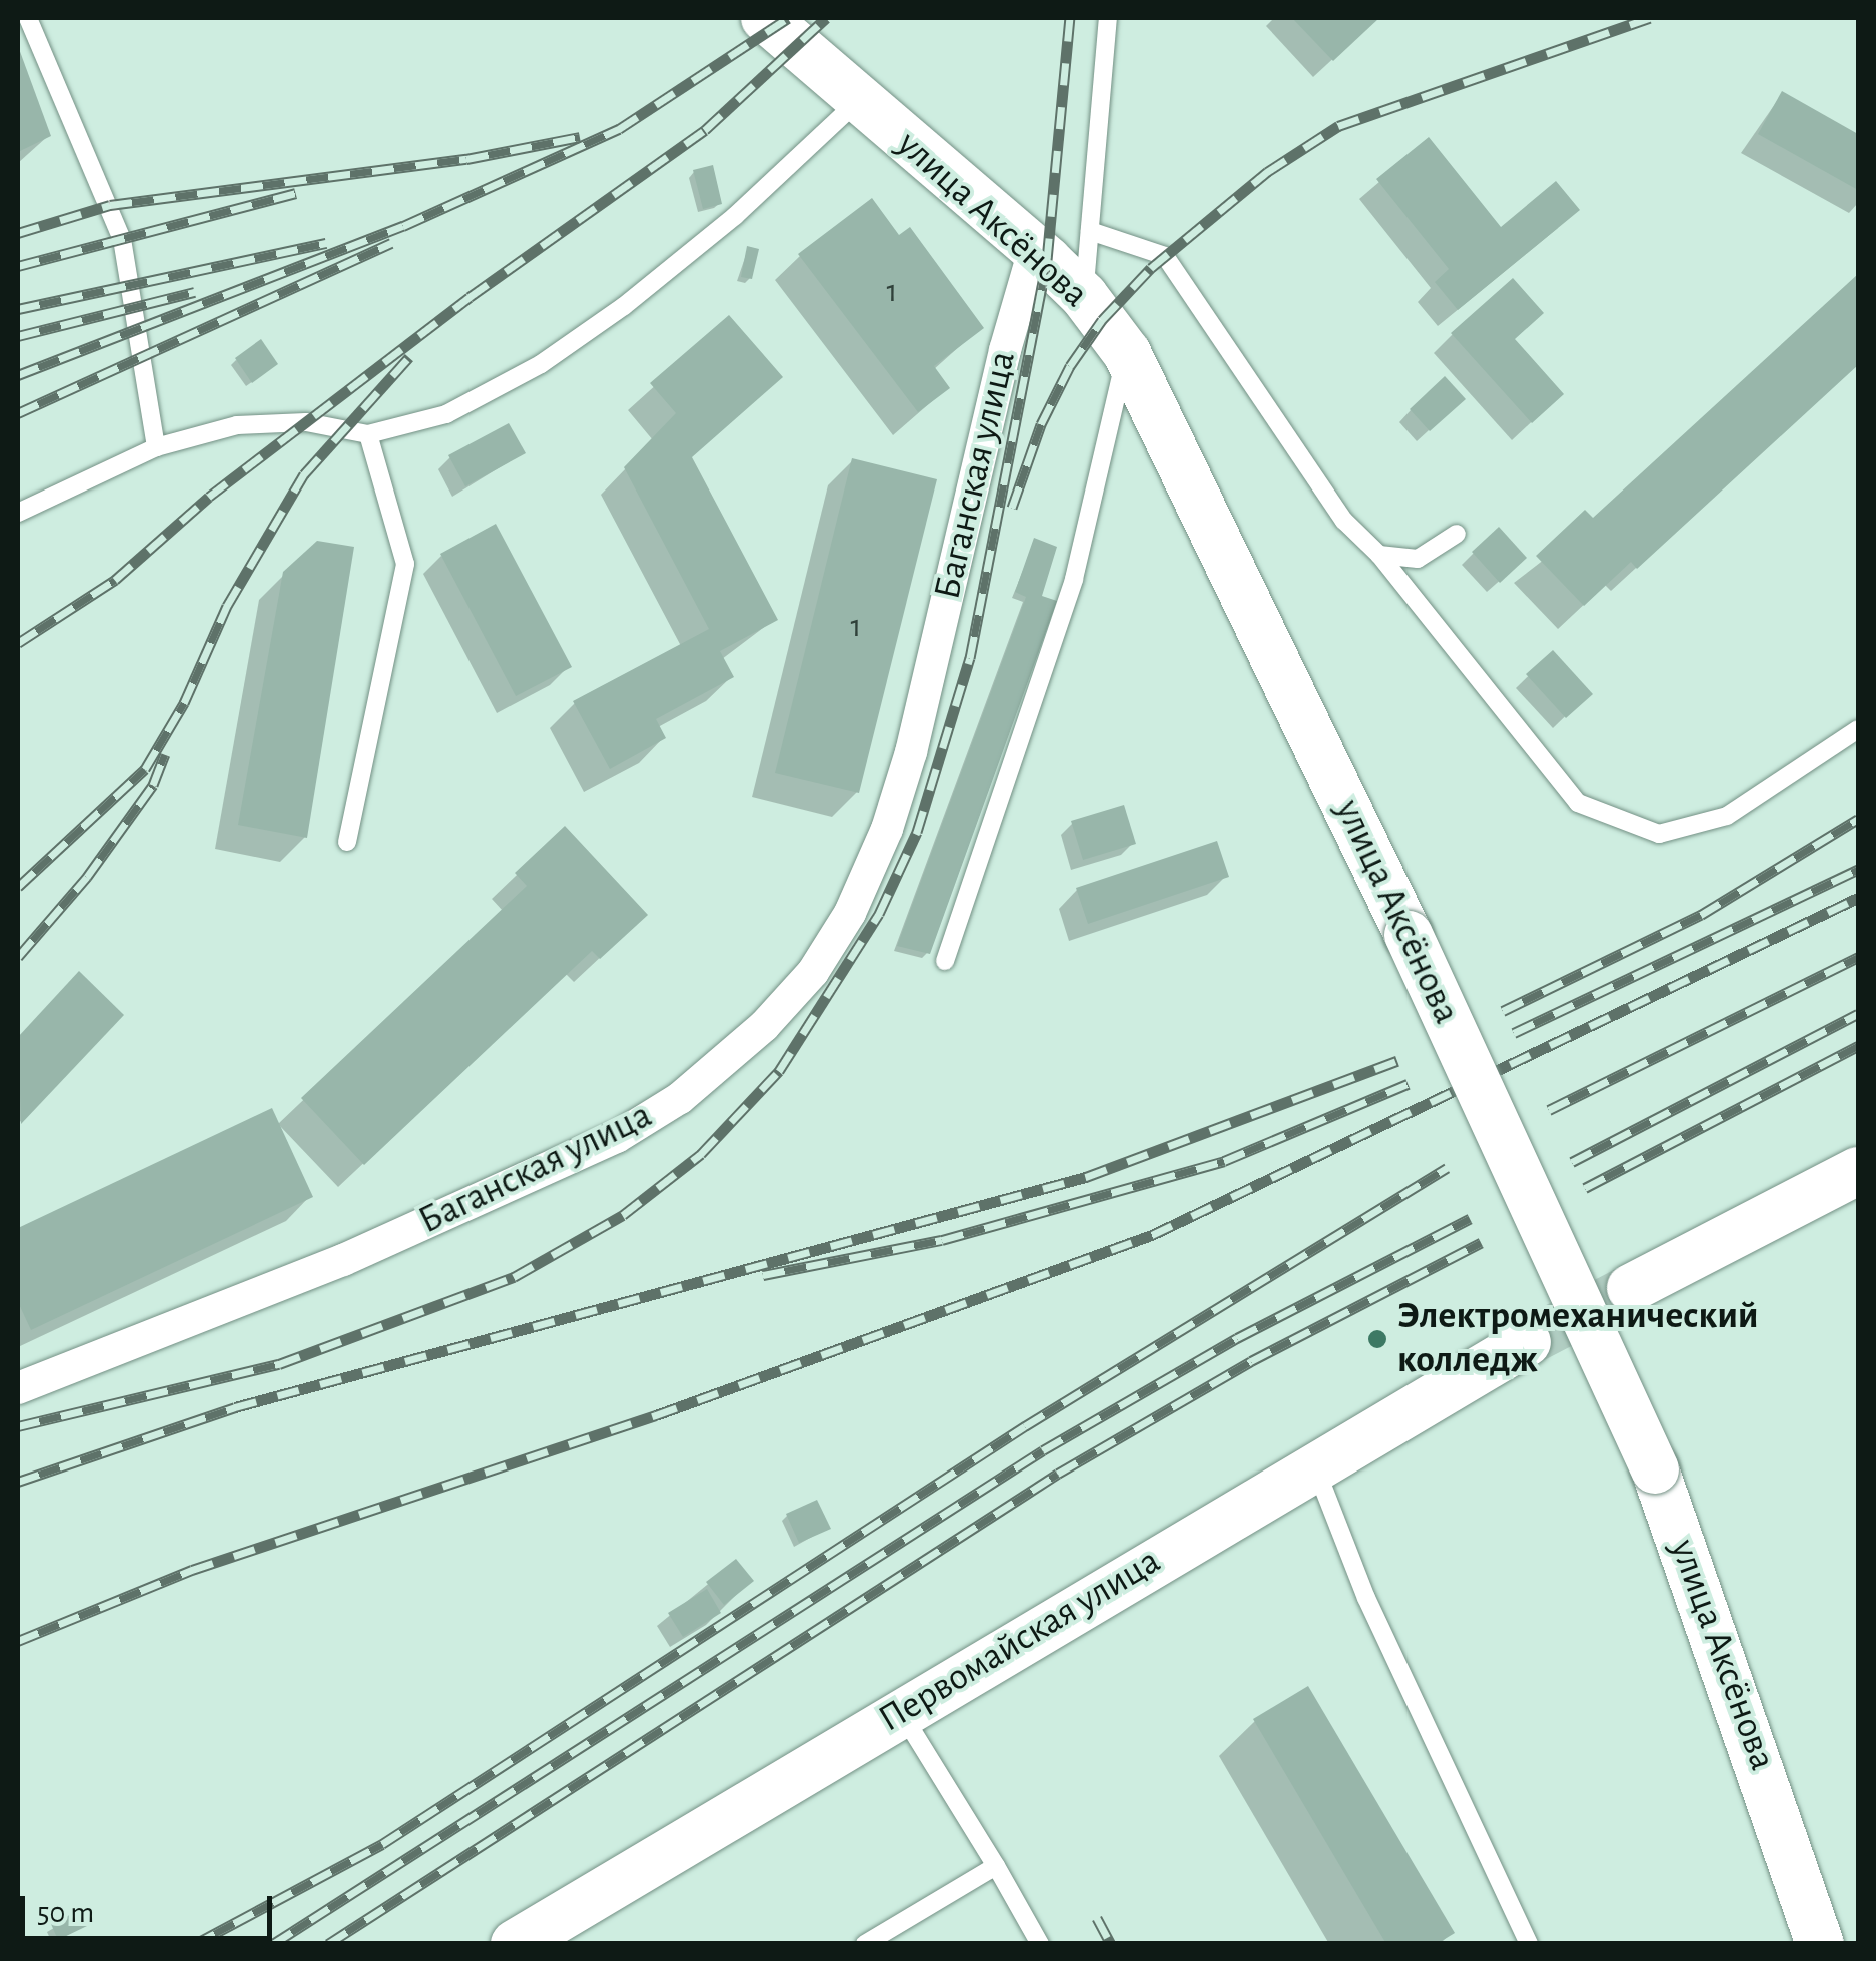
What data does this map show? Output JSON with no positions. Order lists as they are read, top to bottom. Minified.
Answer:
{"streets":{"street":["улица Аксёнова","Баганская улица","Первомайская улица"]},"crossings":[["улица Аксёнова","Баганская улица"]],"places":["Электромеханический колледж"],"house_numbers":["1","1"],"scale_bar":"50 m"}
